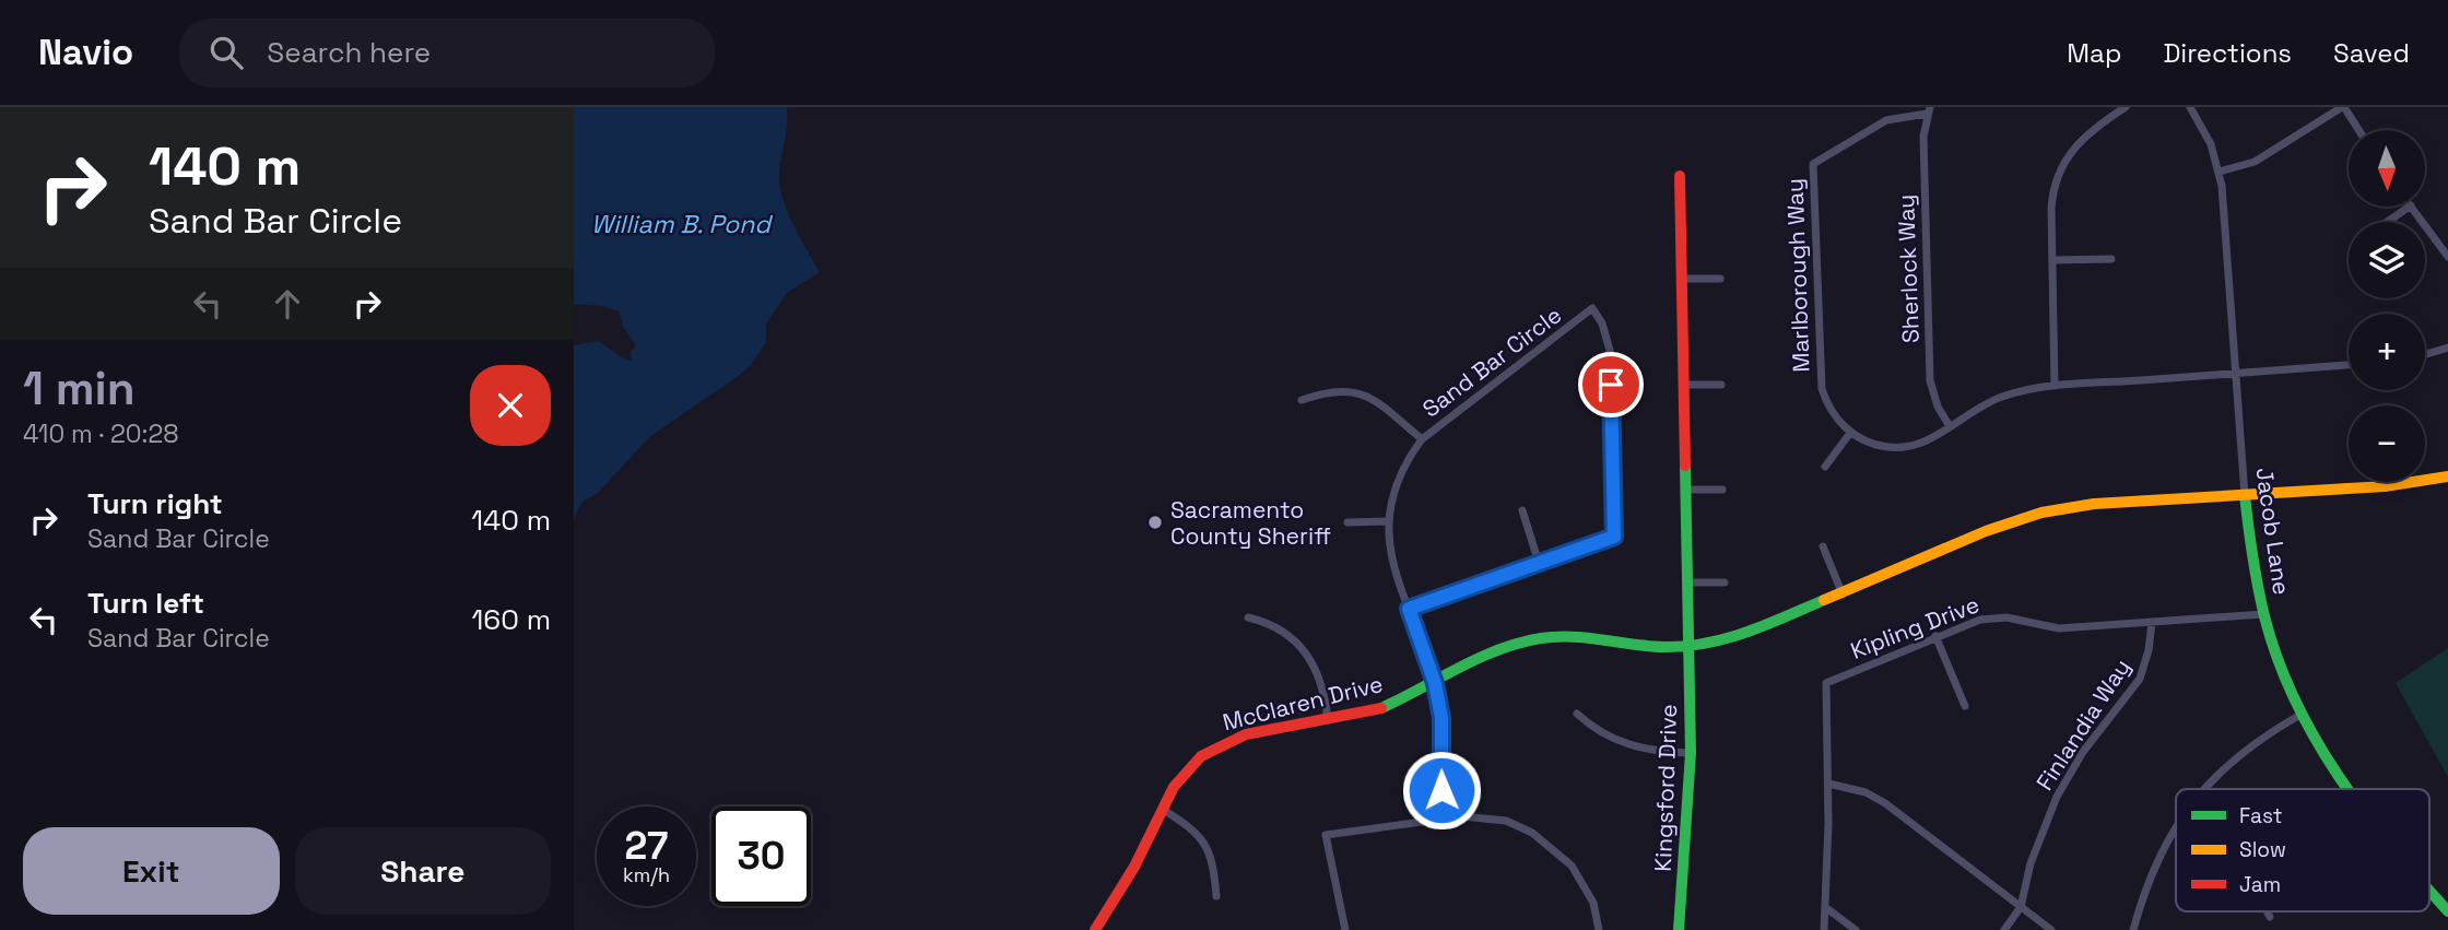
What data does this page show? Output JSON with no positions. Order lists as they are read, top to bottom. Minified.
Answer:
{"streets":{"street":["Sherlock Way","Marlborough Way","Sand Bar Circle","Jacob Lane","Kipling Drive","McClaren Drive","Finlandia Way","Kingsford Drive"]},"crossings":[["Sherlock Way","Marlborough Way"],["Jacob Lane","Kipling Drive"],["Jacob Lane","McClaren Drive"],["Kipling Drive","Finlandia Way"],["McClaren Drive","Kingsford Drive"]],"water":["William B. Pond"],"places":["Sacramento County Sheriff"],"legend":["Fast","Slow","Jam"],"north":"bottom","page":{"header":"Navio","search":"Search here","nav":["Map","Directions","Saved"],"turn":["140 m","Sand Bar Circle"],"map_buttons":["+","−"],"heading":["1 min","410 m · 20:28"],"list":[{"name":"Turn right","note":"Sand Bar Circle","value":"140 m"},{"name":"Turn left","note":"Sand Bar Circle","value":"160 m"}],"speed":"27 km/h","limit":"30","buttons":["Exit","Share"]}}
